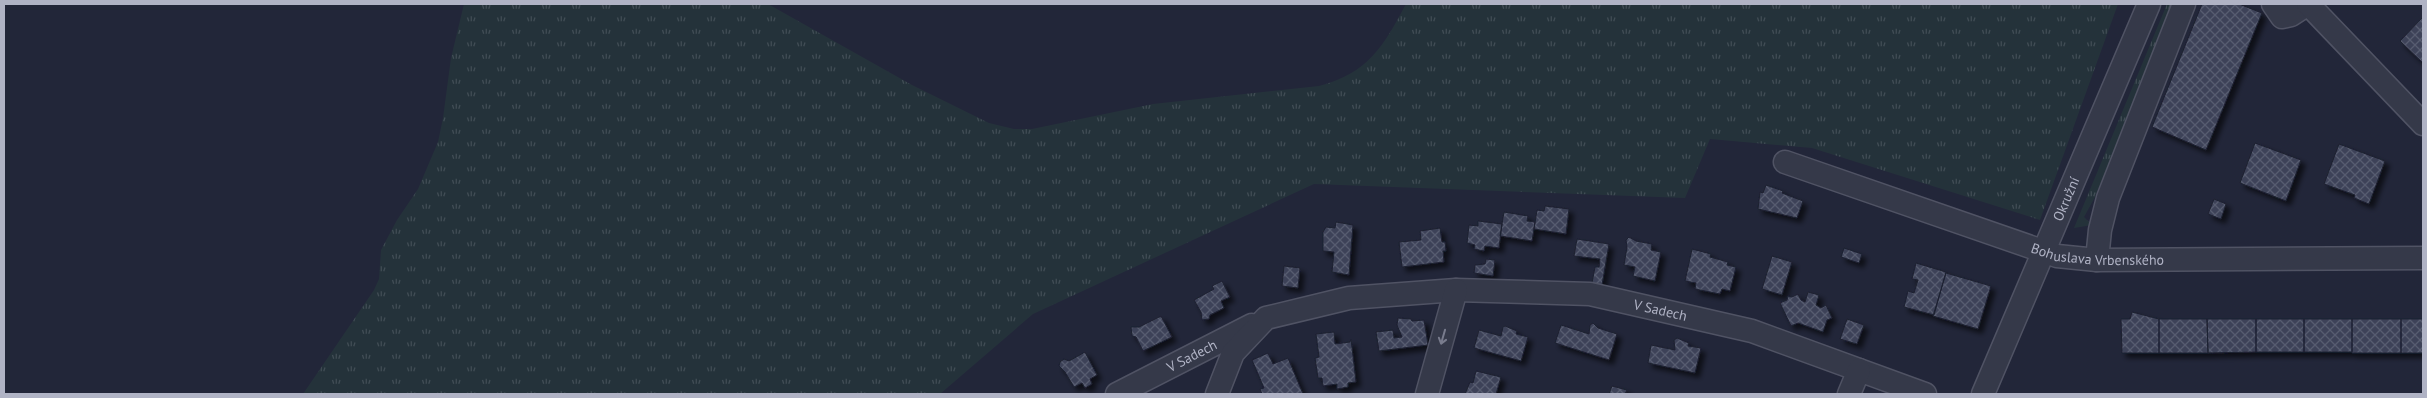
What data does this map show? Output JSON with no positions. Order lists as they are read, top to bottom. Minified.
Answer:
{"streets":{"street":["Okružní","Bohuslava Vrbenského","V Sadech"]},"crossings":[["Okružní","Bohuslava Vrbenského"]]}
